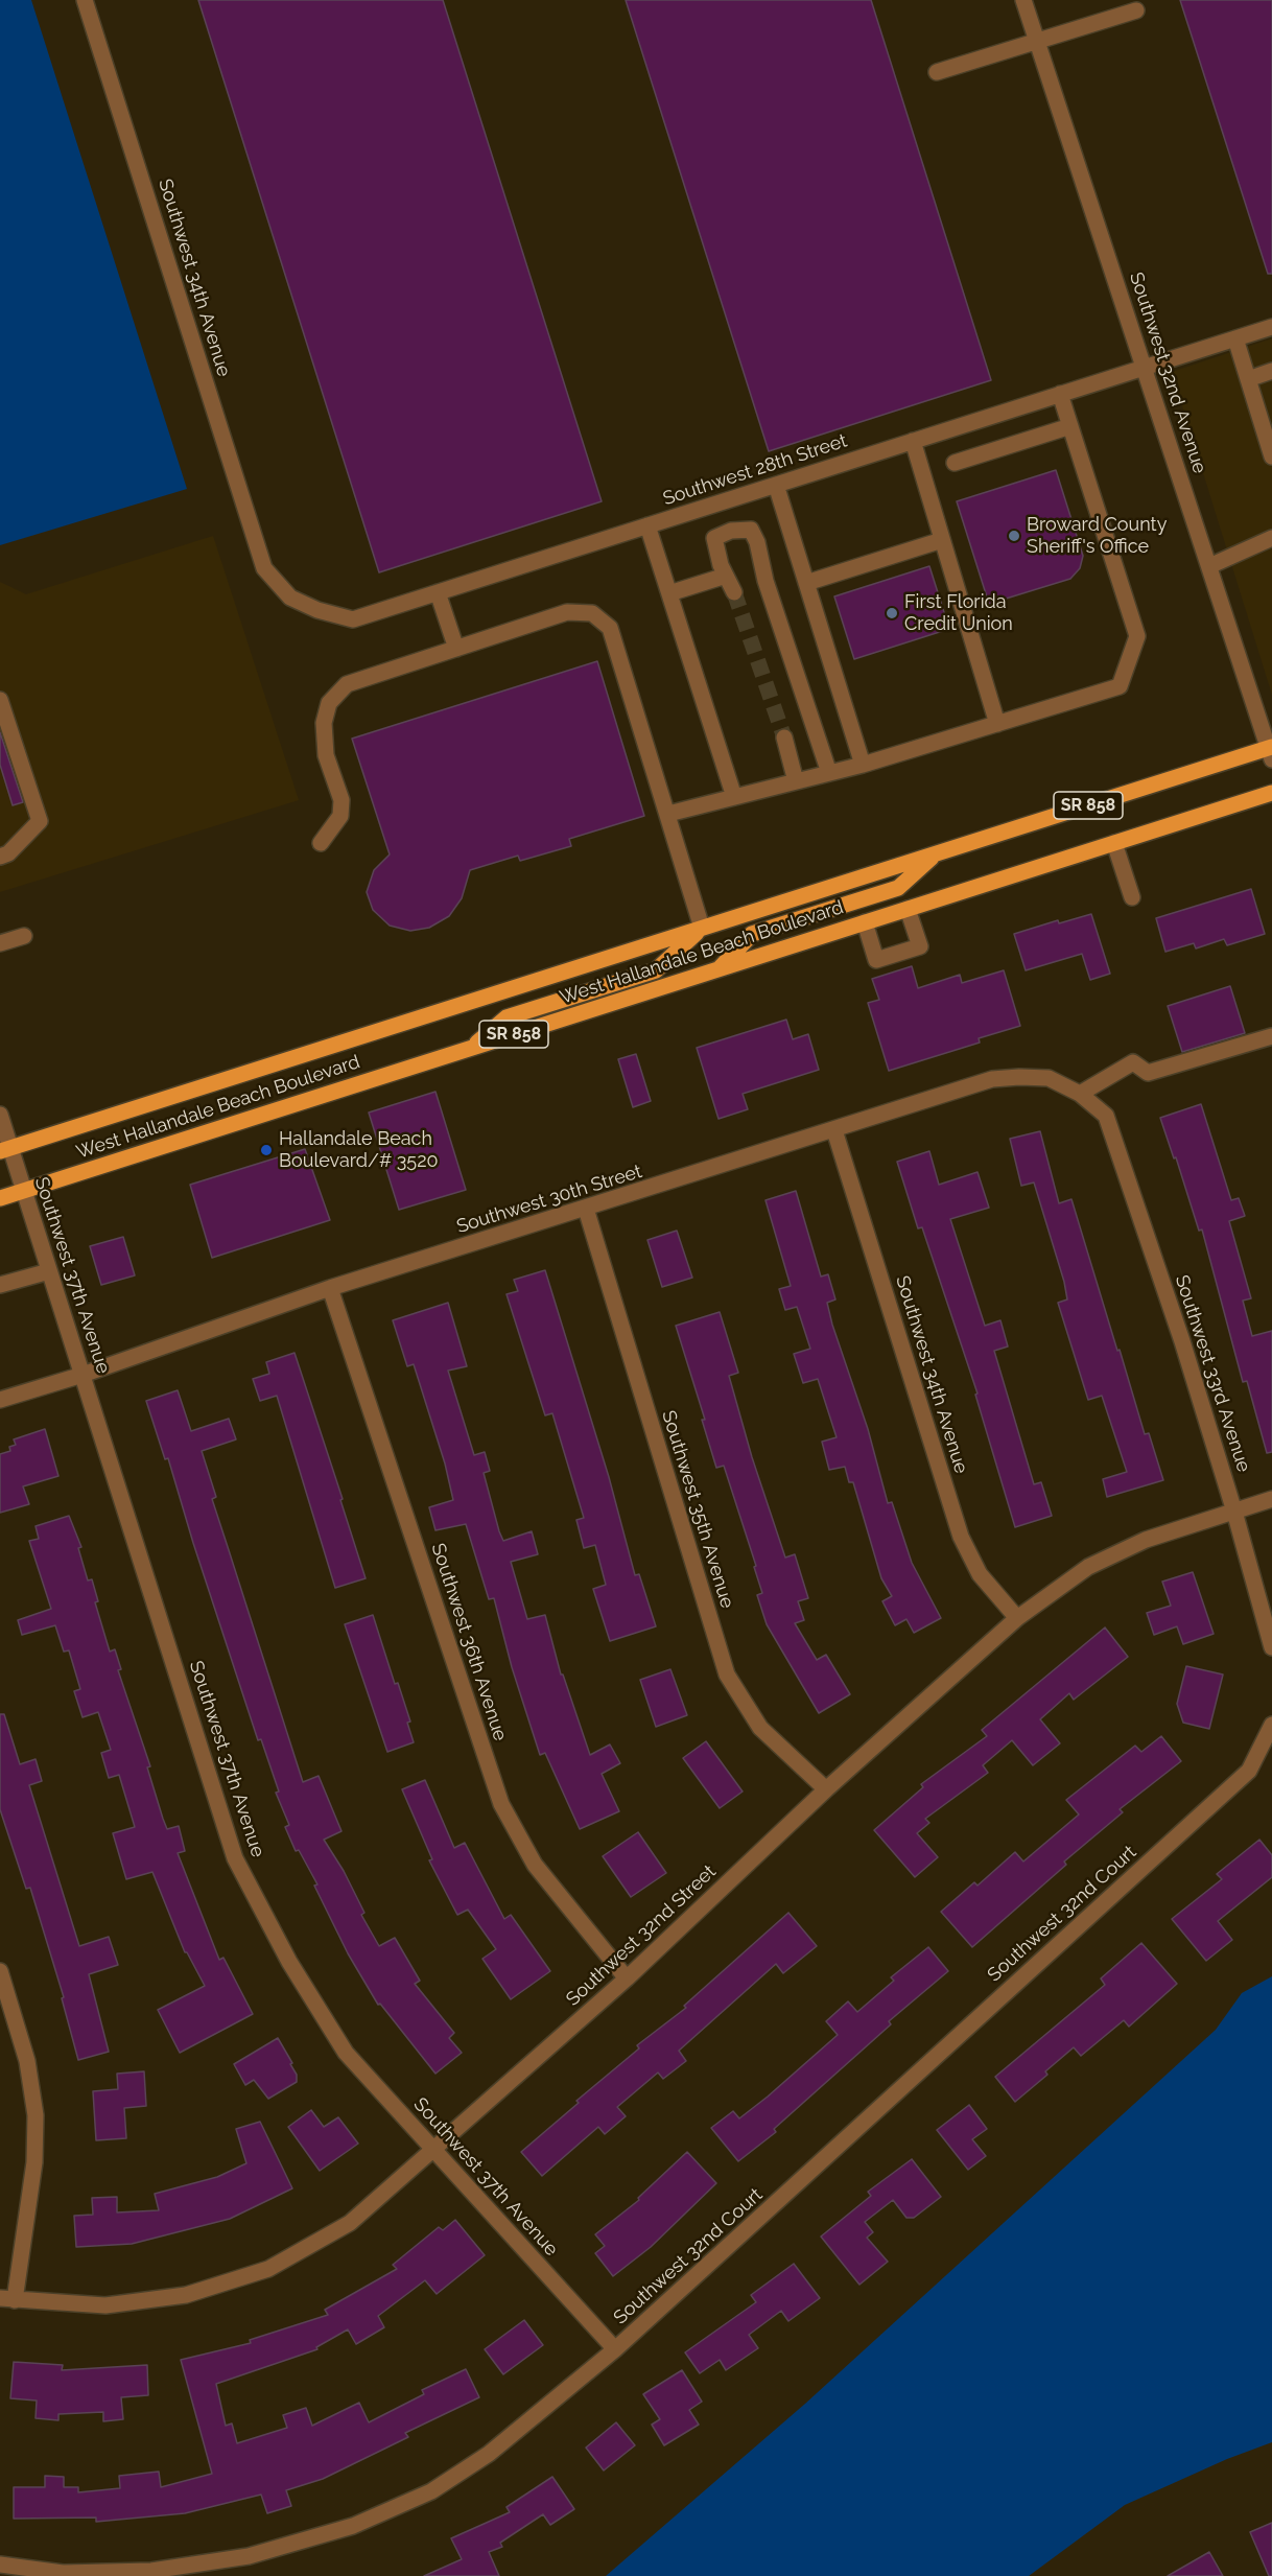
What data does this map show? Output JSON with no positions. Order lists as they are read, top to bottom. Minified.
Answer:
{"streets":{"main road":["SR 858","West Hallandale Beach Boulevard"],"street":["Southwest 34th Avenue","Southwest 32nd Avenue","Southwest 28th Street","Southwest 30th Street","Southwest 37th Avenue","Southwest 33rd Avenue","Southwest 35th Avenue","Southwest 36th Avenue","Southwest 32nd Court","Southwest 32nd Street"]},"crossings":[["Southwest 34th Avenue","Southwest 28th Street"],["Southwest 34th Avenue","Southwest 30th Street"],["Southwest 34th Avenue","Southwest 32nd Street"],["Southwest 32nd Avenue","Southwest 28th Street"],["Southwest 32nd Avenue","West Hallandale Beach Boulevard"],["West Hallandale Beach Boulevard","Southwest 37th Avenue"],["Southwest 30th Street","Southwest 37th Avenue"],["Southwest 30th Street","Southwest 33rd Avenue"],["Southwest 30th Street","Southwest 35th Avenue"],["Southwest 30th Street","Southwest 36th Avenue"],["Southwest 37th Avenue","Southwest 32nd Court"],["Southwest 37th Avenue","Southwest 32nd Street"],["Southwest 33rd Avenue","Southwest 32nd Street"],["Southwest 35th Avenue","Southwest 32nd Street"],["Southwest 36th Avenue","Southwest 32nd Street"]],"places":["Broward County Sheriff's Office","First Florida Credit Union","Hallandale Beach Boulevard/# 3520"]}
